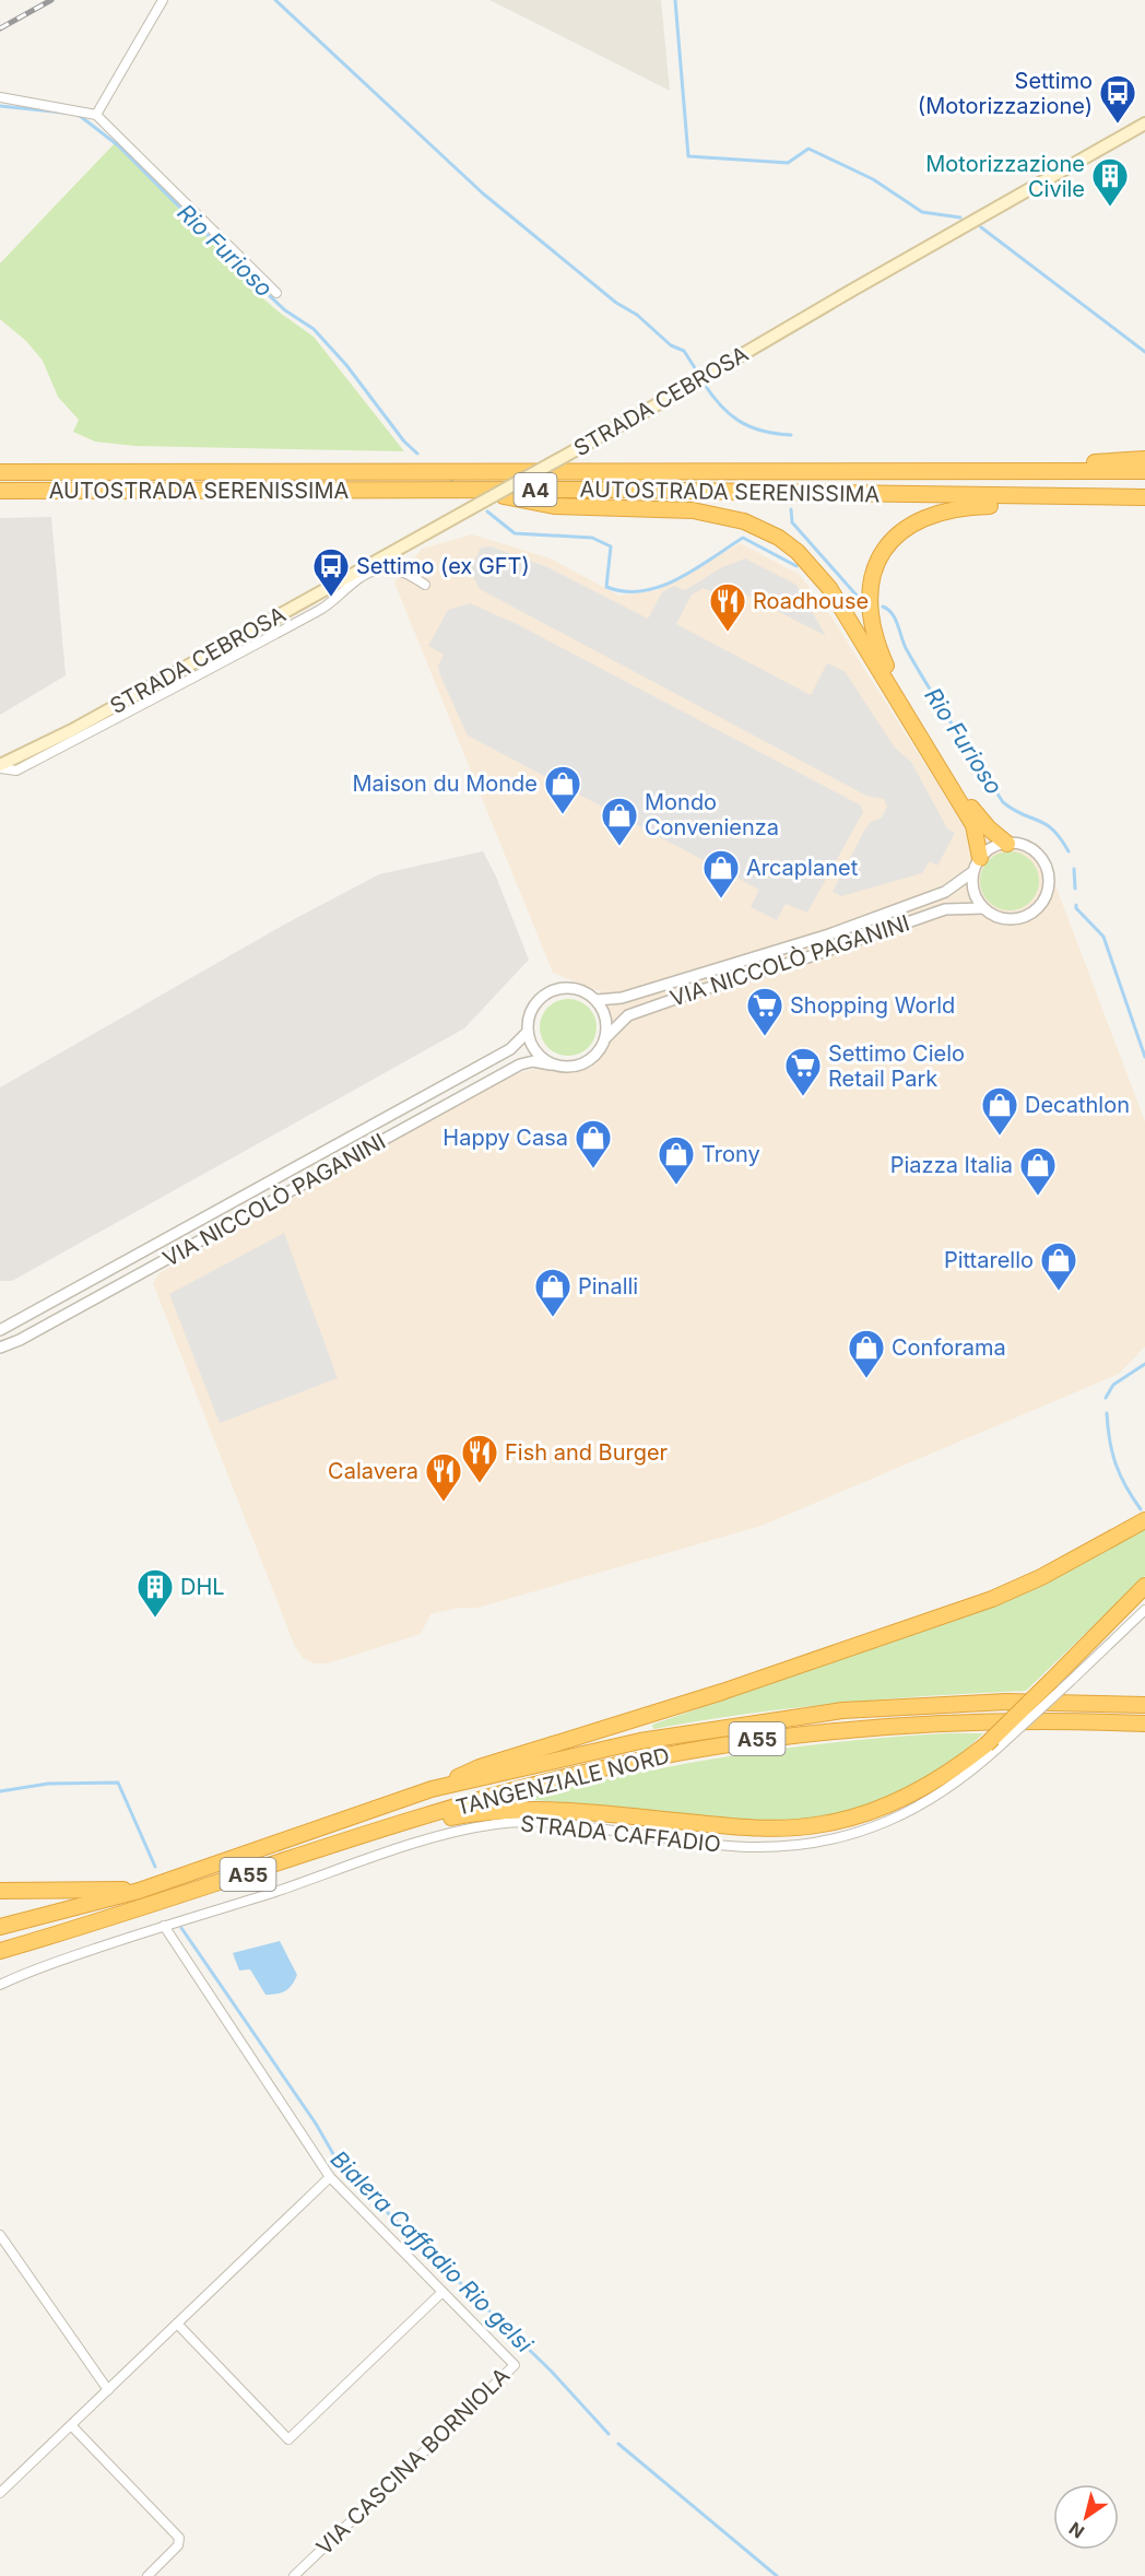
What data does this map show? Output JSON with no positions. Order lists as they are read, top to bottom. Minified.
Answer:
{"streets":{"highway":["A4","AUTOSTRADA SERENISSIMA","A55","TANGENZIALE NORD"],"main road":["STRADA CEBROSA"],"street":["VIA NICCOLÒ PAGANINI","STRADA CAFFADIO","VIA CASCINA BORNIOLA"]},"crossings":[["A55","TANGENZIALE NORD"],["STRADA CAFFADIO","VIA CASCINA BORNIOLA"]],"water":["Rio Furioso","Bialera Caffadio Rio gelsi"],"places":{"bus stop":["Settimo (Motorizzazione)","Settimo (ex GFT)"],"building":["Motorizzazione Civile","DHL"],"restaurant":["Roadhouse","Fish and Burger","Calavera"],"shop":["Maison du Monde","Mondo Convenienza","Arcaplanet","Decathlon","Happy Casa","Trony","Piazza Italia","Pittarello","Pinalli","Conforama"],"supermarket":["Shopping World","Settimo Cielo Retail Park"]},"north":"bottom left"}
